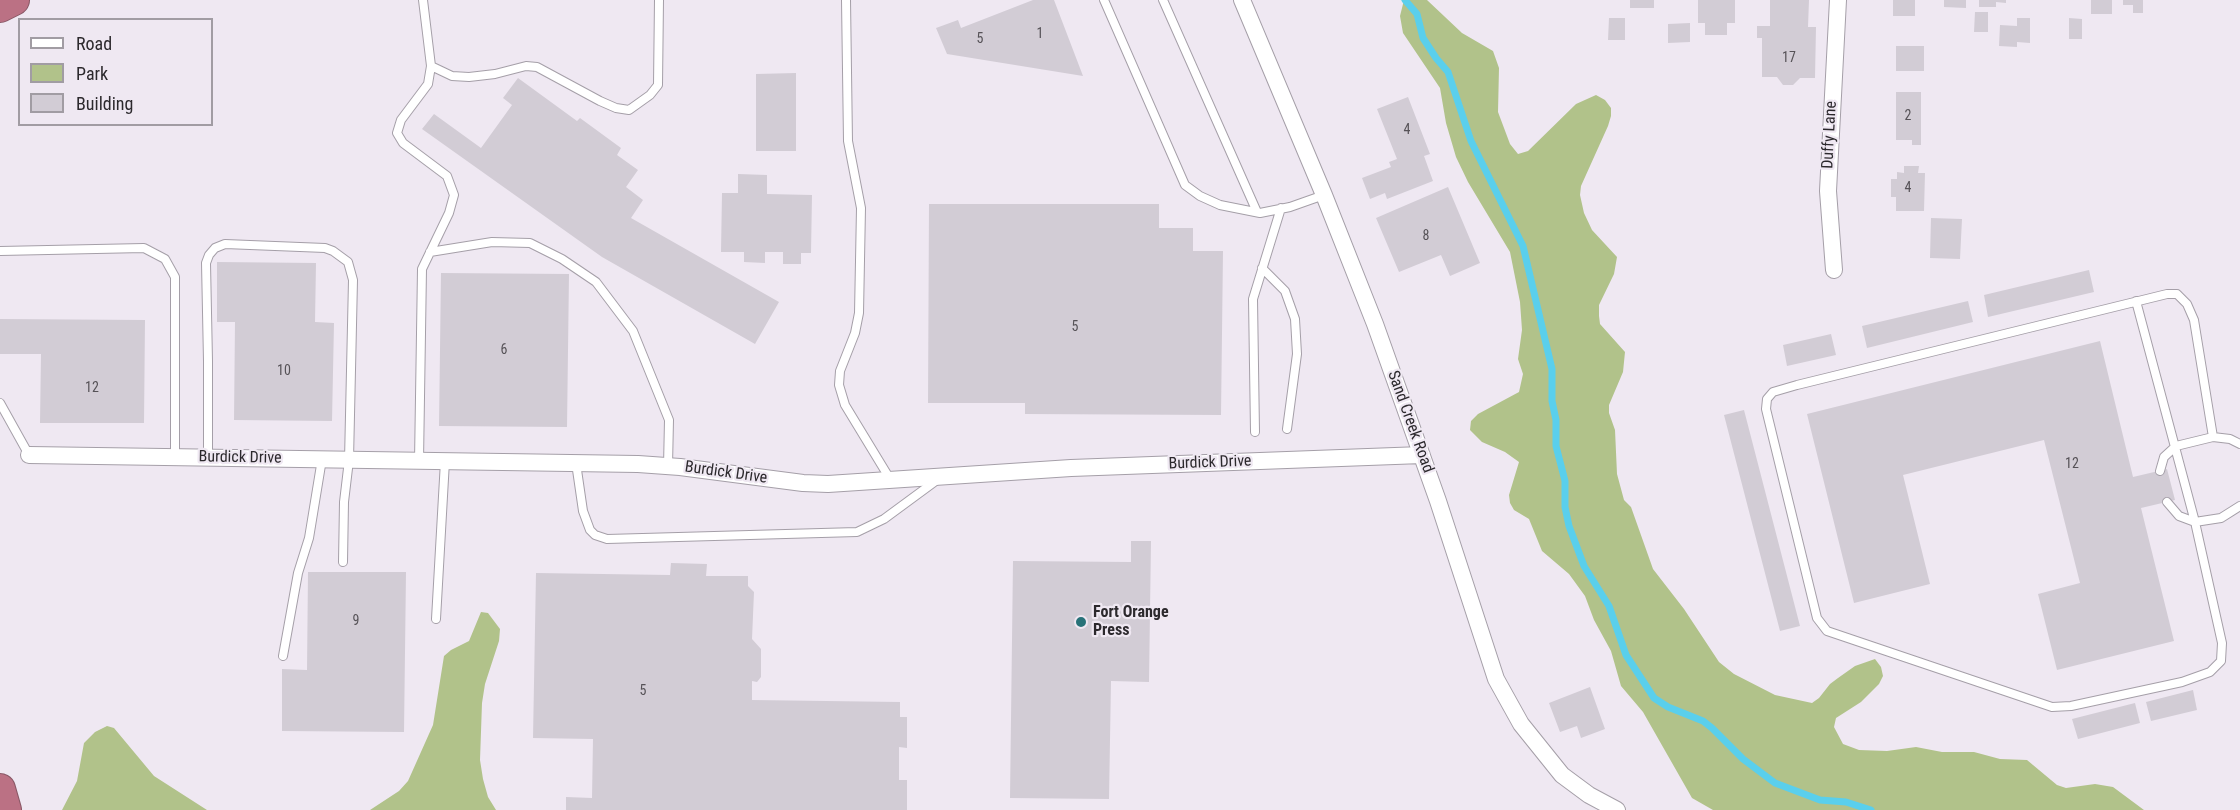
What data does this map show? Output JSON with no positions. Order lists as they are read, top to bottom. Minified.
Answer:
{"streets":{"street":["Duffy Lane","Sand Creek Road","Burdick Drive"]},"crossings":[["Sand Creek Road","Burdick Drive"]],"places":["Fort Orange Press"],"house_numbers":["1","5","17","2","4","4","8","5","6","10","12","12","9","5"],"legend":["Road","Park","Building"]}
